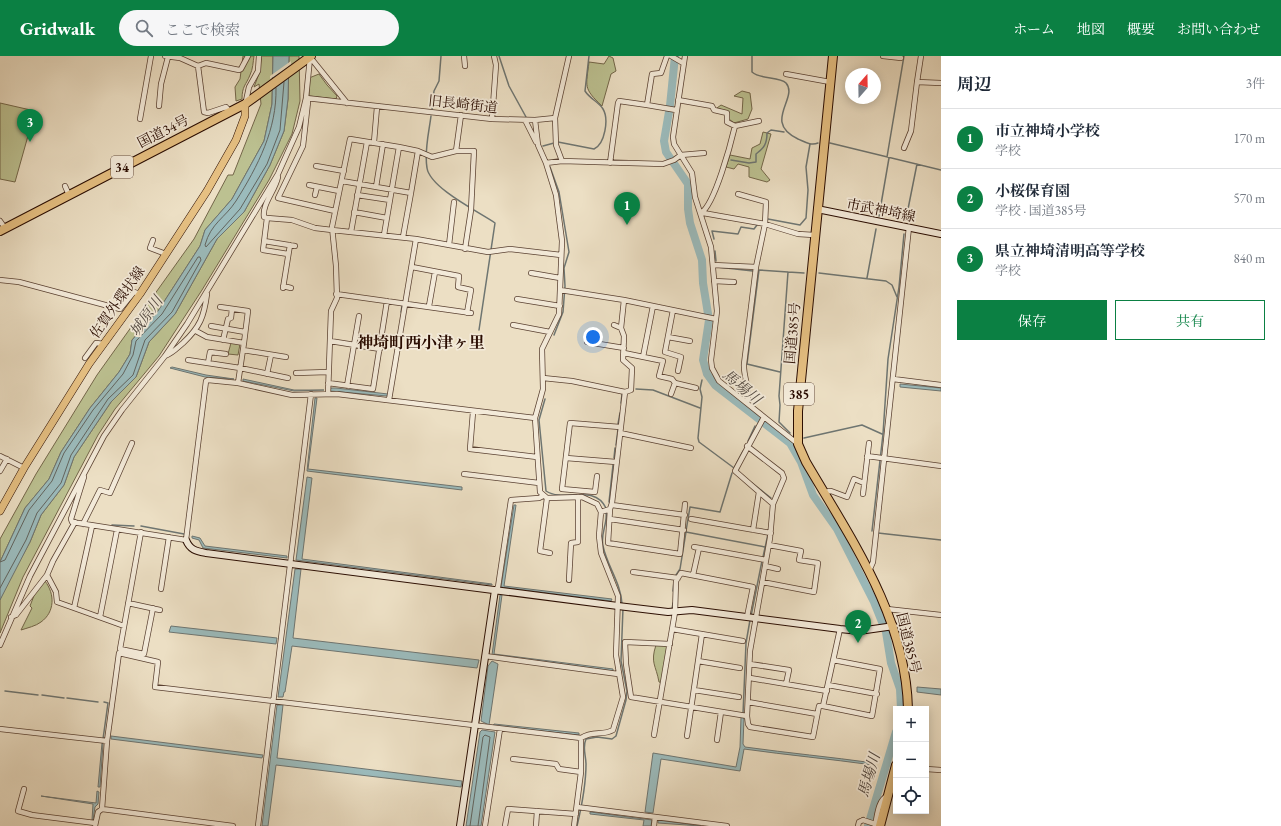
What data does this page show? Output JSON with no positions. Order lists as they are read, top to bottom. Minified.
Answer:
{"streets":{"highway":["国道34号","34","国道385号","385"],"main road":["佐賀外環状線"],"street":["旧長崎街道","市武神埼線"]},"crossings":[["国道34号","佐賀外環状線"],["市武神埼線","国道385号"]],"districts":["神埼町西小津ヶ里"],"water":["城原川","馬場川"],"north":"top","page":{"header":"Gridwalk","search":"ここで検索","nav":["ホーム","地図","概要","お問い合わせ"],"heading":["周辺","3件"],"list":[{"mark":"1","name":"市立神埼小学校","note":"学校","value":"170 m"},{"mark":"2","name":"小桜保育園","note":"学校 · 国道385号","value":"570 m"},{"mark":"3","name":"県立神埼清明高等学校","note":"学校","value":"840 m"}],"pins":["3","1","2"],"buttons":["保存","共有"],"map_buttons":["+","−"]}}
